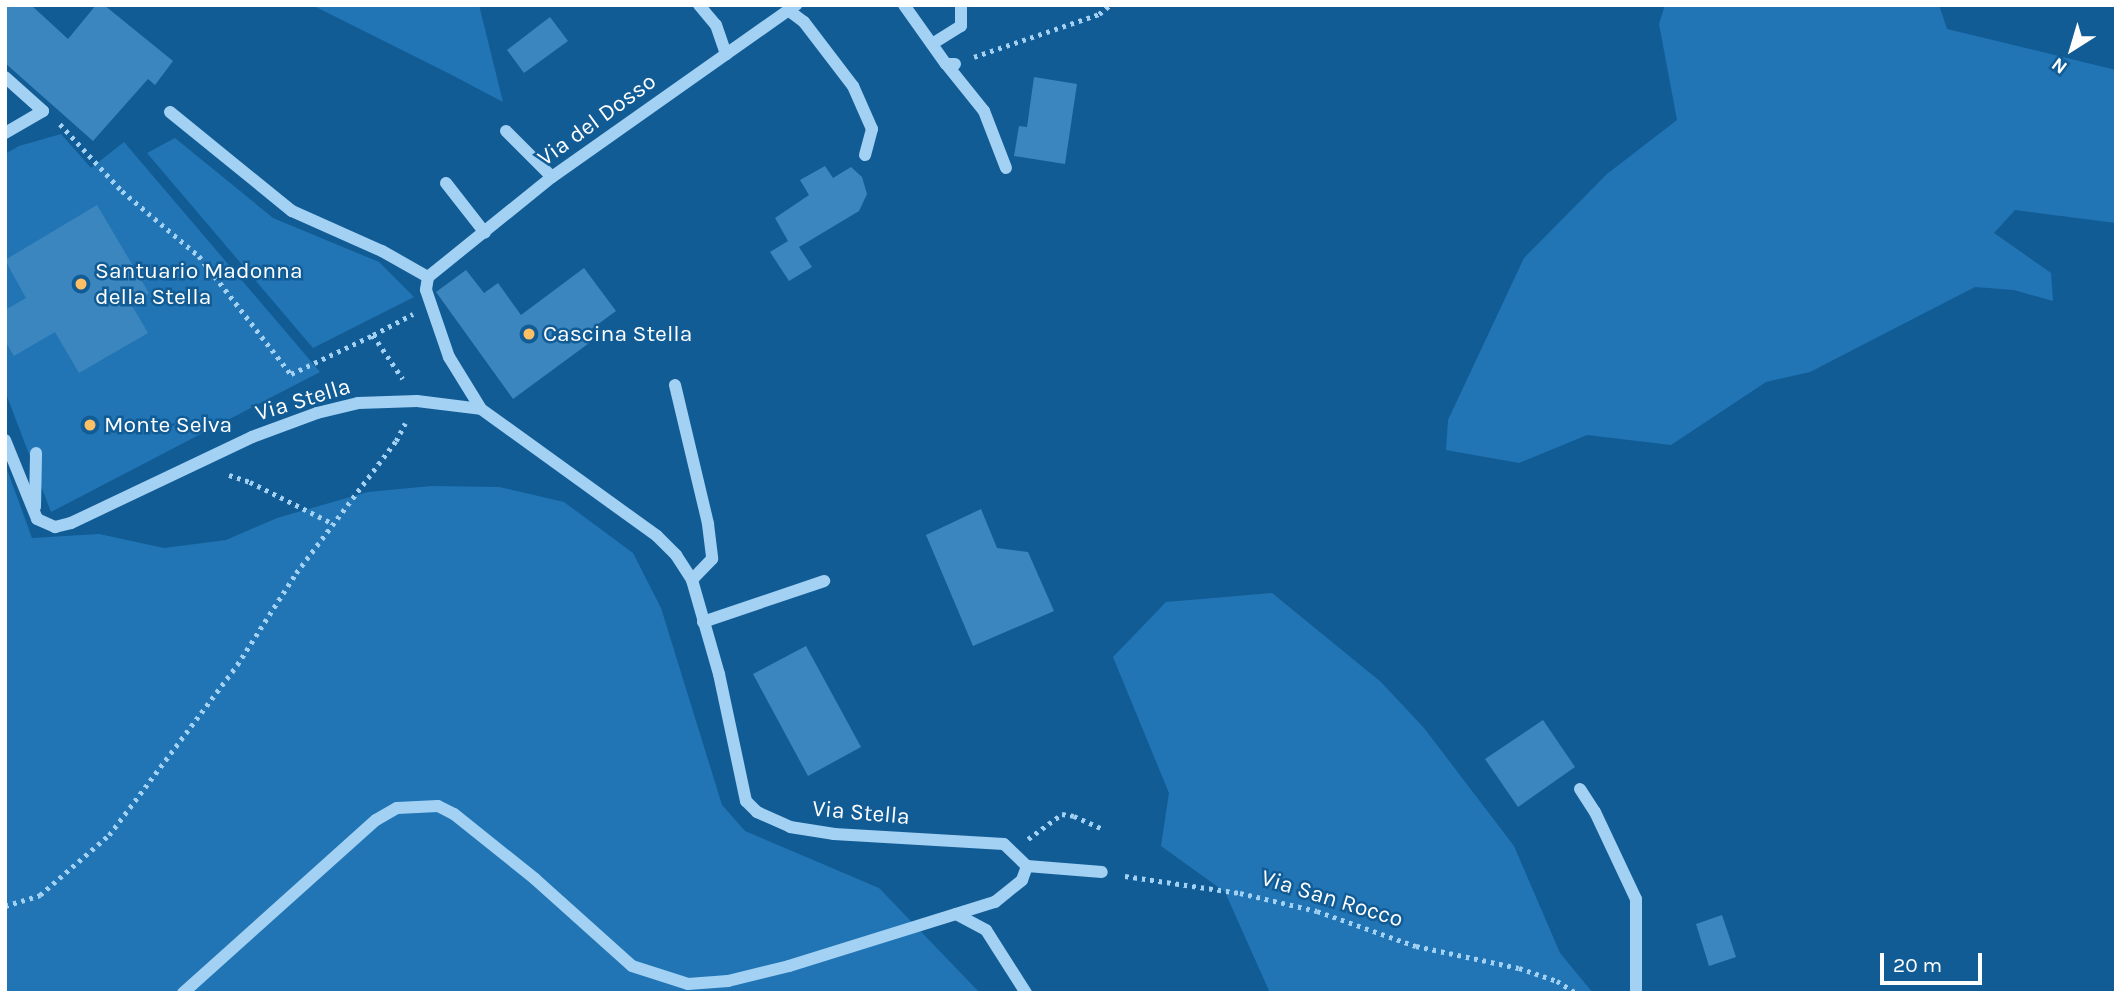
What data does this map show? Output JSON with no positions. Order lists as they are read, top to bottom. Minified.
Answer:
{"streets":{"street":["Via del Dosso","Via Stella"],"path":["Via San Rocco"]},"places":["Santuario Madonna della Stella","Cascina Stella","Monte Selva"],"scale_bar":"20 m","north":"bottom left"}
